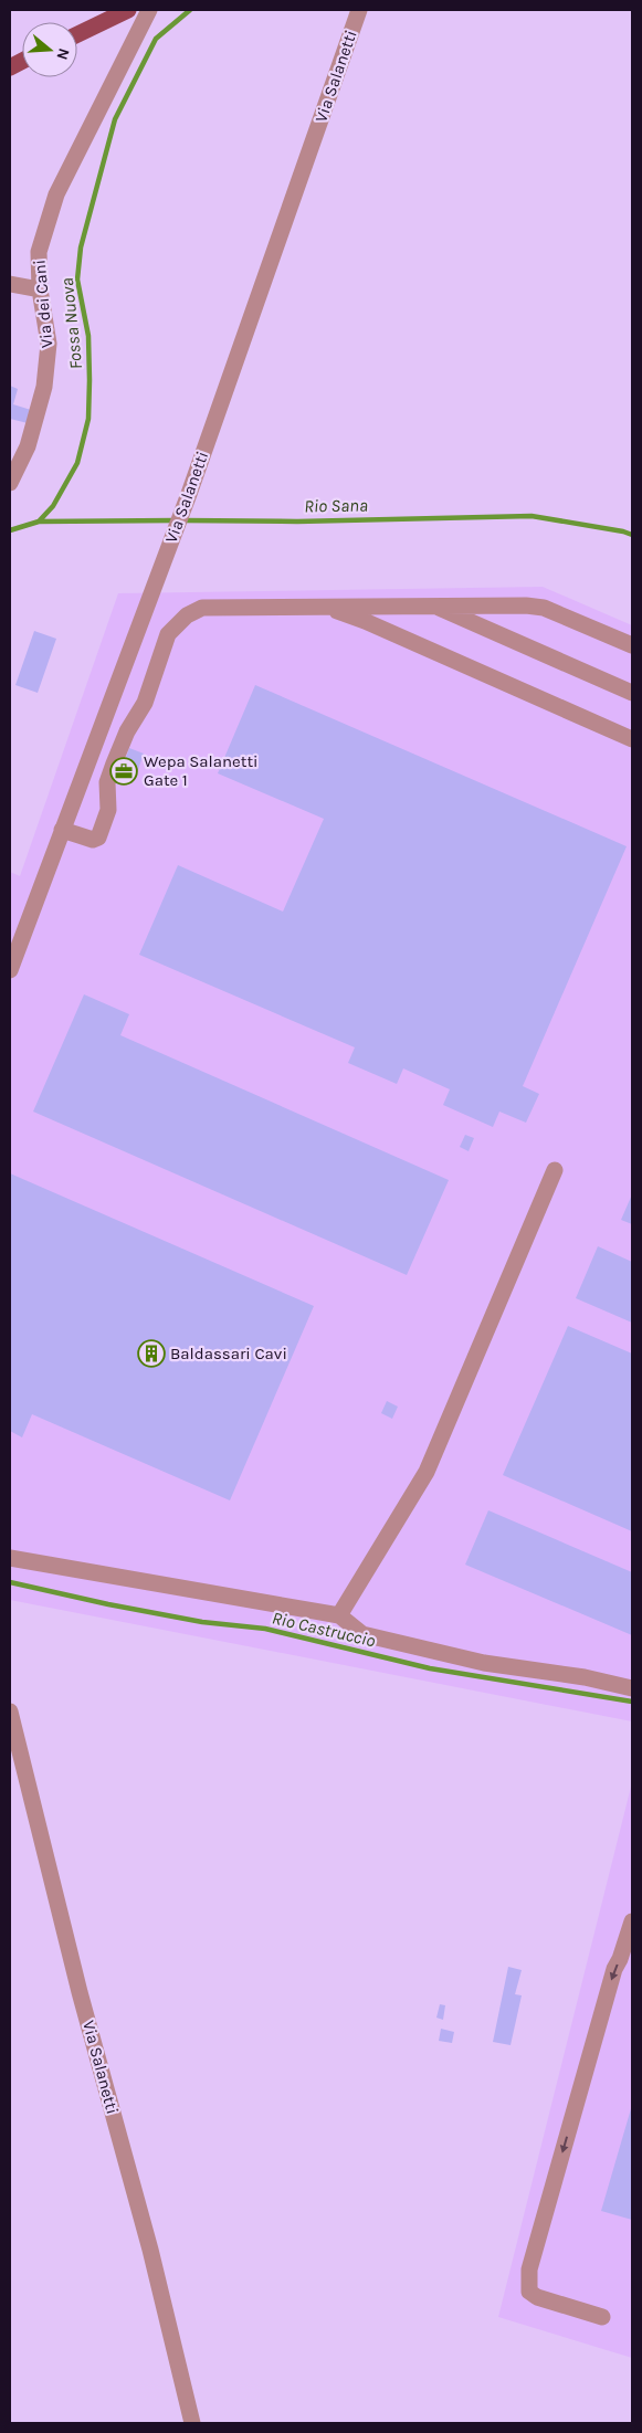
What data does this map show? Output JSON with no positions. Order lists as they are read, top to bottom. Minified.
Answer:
{"streets":{"street":["Via Salanetti","Via dei Cani"]},"water":["Fossa Nuova","Rio Sana","Rio Castruccio"],"places":{"office":["Wepa Salanetti Gate 1"],"building":["Baldassari Cavi"]},"north":"right"}
